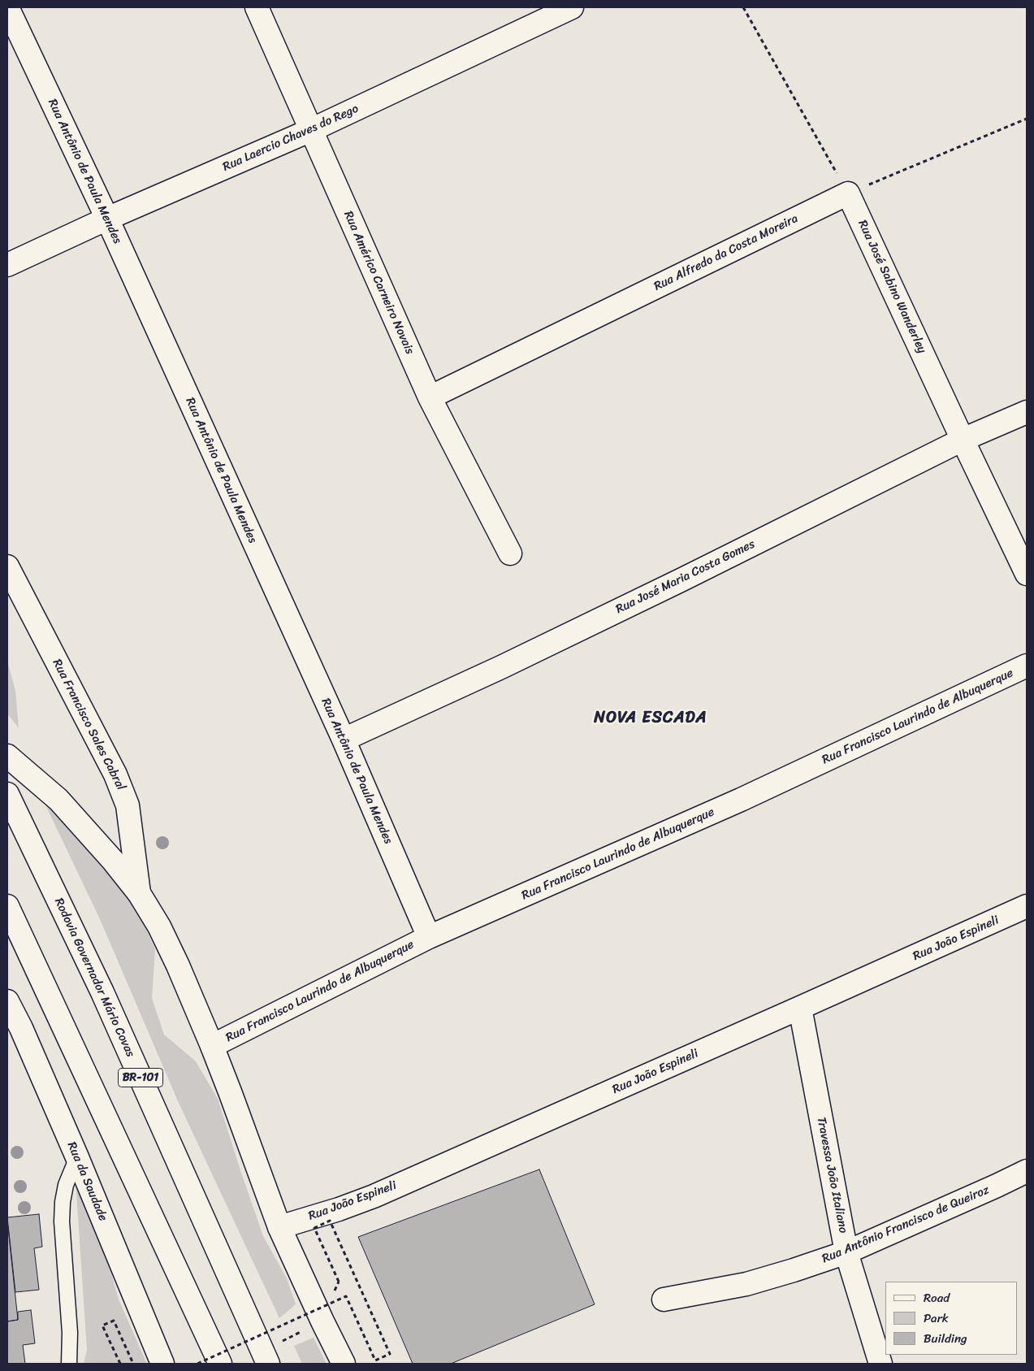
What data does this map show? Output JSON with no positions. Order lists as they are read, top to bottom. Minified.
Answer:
{"streets":{"main road":["Rua Laercio Chaves do Rego","Rua Antônio de Paula Mendes","Rua Alfredo da Costa Moreira","Rua Américo Carneiro Novais","Rua José Sabino Wanderley","Rua José Maria Costa Gomes","Rua Francisco Laurindo de Albuquerque","Rua Francisco Sales Cabral","Rua João Espineli","Rodovia Governador Mário Covas","BR-101","Travessa João Italiano","Rua da Saudade","Rua Antônio Francisco de Queiroz"]},"crossings":[["Rua Laercio Chaves do Rego","Rua Antônio de Paula Mendes"],["Rua Laercio Chaves do Rego","Rua Américo Carneiro Novais"],["Rua Antônio de Paula Mendes","Rua José Maria Costa Gomes"],["Rua Antônio de Paula Mendes","Rua Francisco Laurindo de Albuquerque"],["Rua Alfredo da Costa Moreira","Rua Américo Carneiro Novais"],["Rua Alfredo da Costa Moreira","Rua José Sabino Wanderley"],["Rua José Sabino Wanderley","Rua José Maria Costa Gomes"],["Rua João Espineli","Travessa João Italiano"],["Travessa João Italiano","Rua Antônio Francisco de Queiroz"]],"districts":["NOVA ESCADA"],"legend":["Road","Park","Building"]}
